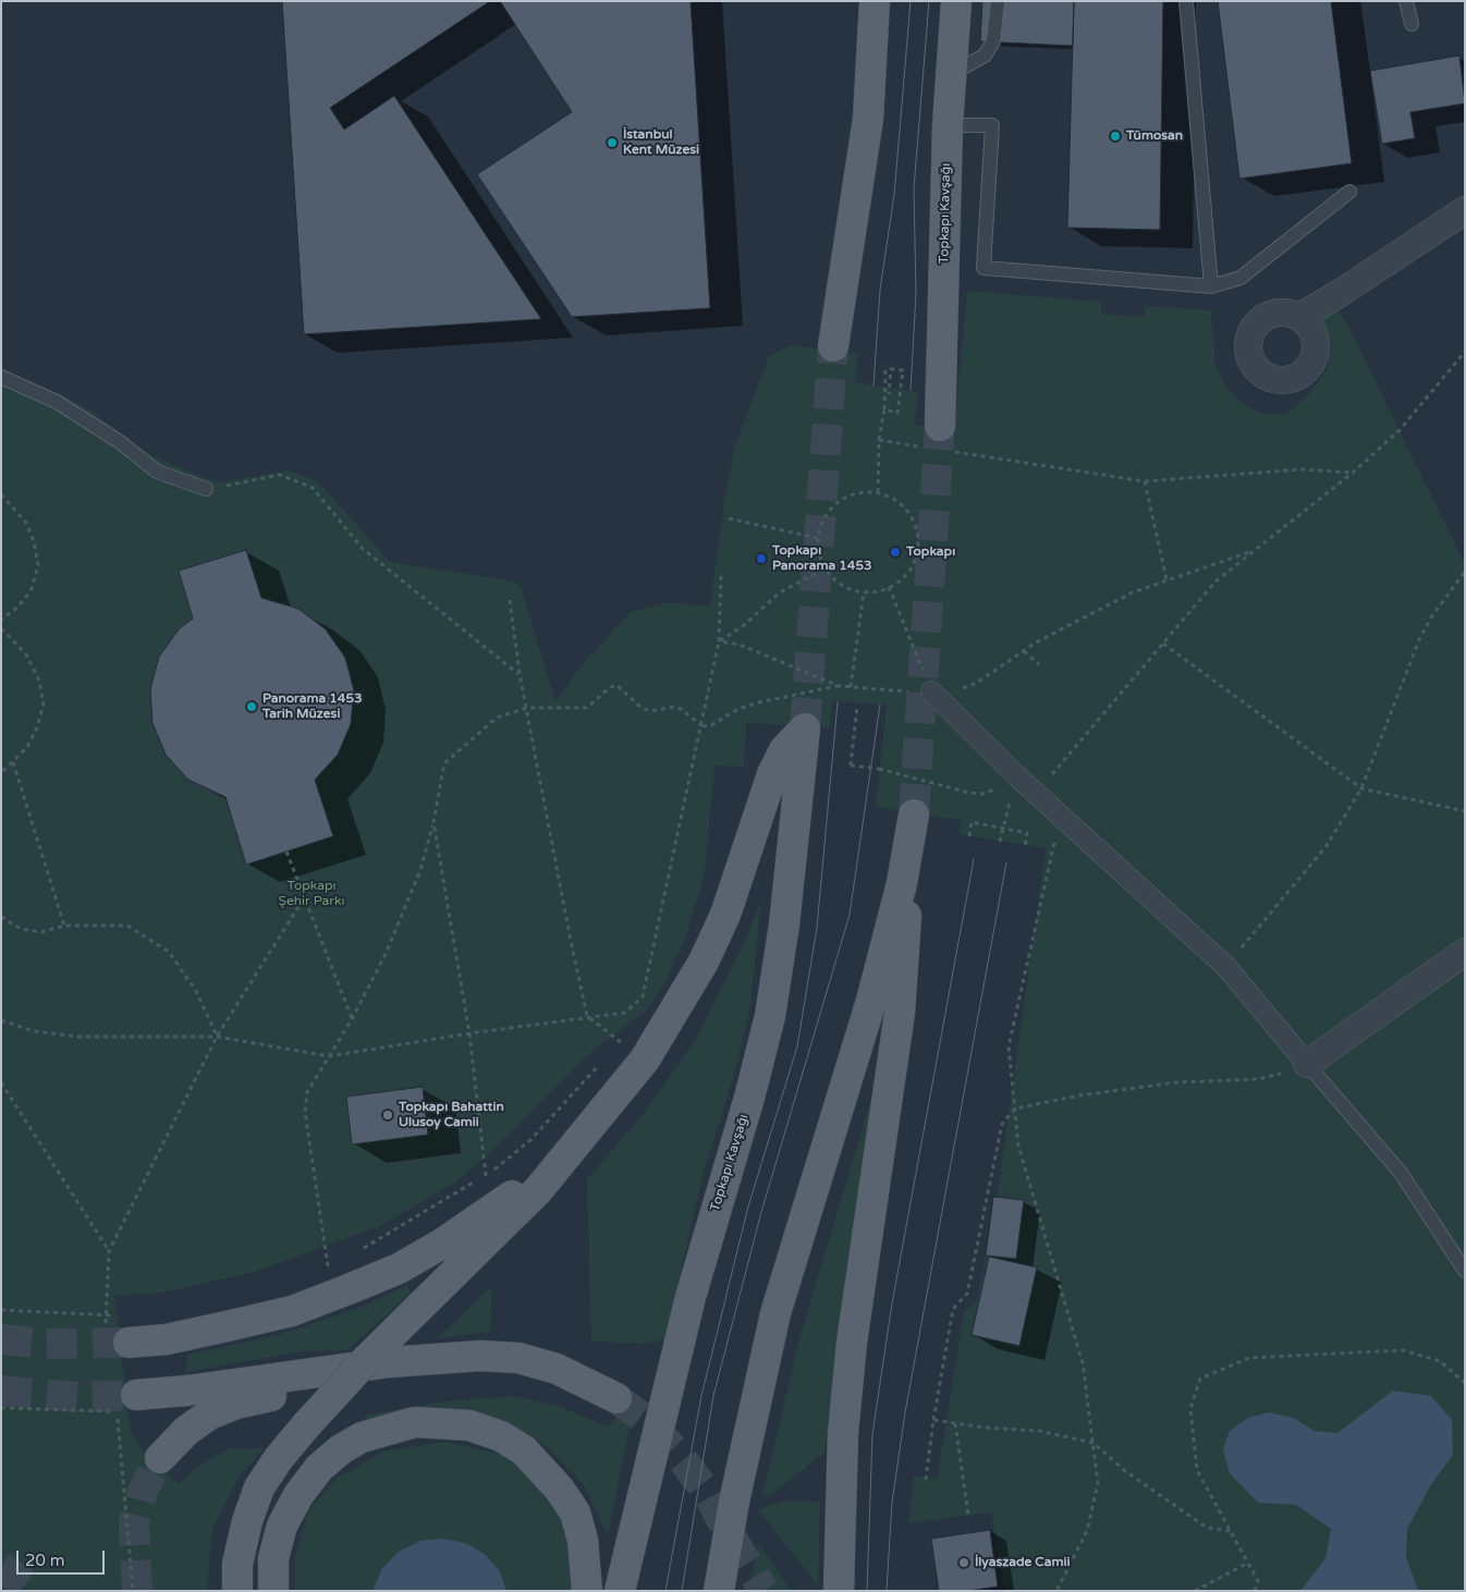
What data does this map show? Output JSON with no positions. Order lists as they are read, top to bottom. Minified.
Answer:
{"streets":{"main road":["Topkapı Kavşağı"]},"parks":["Topkapı Şehir Parkı"],"places":["Tümosan","İstanbul Kent Müzesi","Topkapı","Topkapı Panorama 1453","Panorama 1453 Tarih Müzesi","Topkapı Bahattin Ulusoy Camii","İlyaszade Camii"],"scale_bar":"20 m"}
